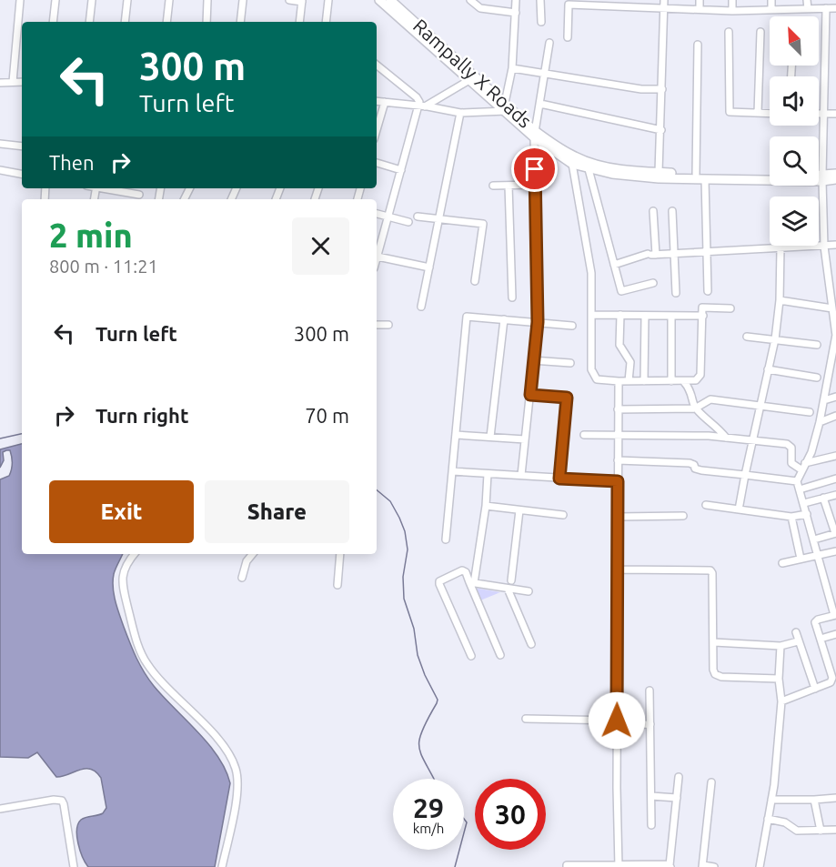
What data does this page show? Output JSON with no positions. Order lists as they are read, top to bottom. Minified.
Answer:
{"streets":{"main road":["Rampally X Roads"]},"north":"top left","page":{"turn":["300 m","Turn left"],"then":"Then","heading":["2 min","800 m · 11:21"],"list":[{"name":"Turn left","value":"300 m"},{"name":"Turn right","value":"70 m"}],"buttons":["Exit","Share"],"speed":"29 km/h","limit":"30"}}
